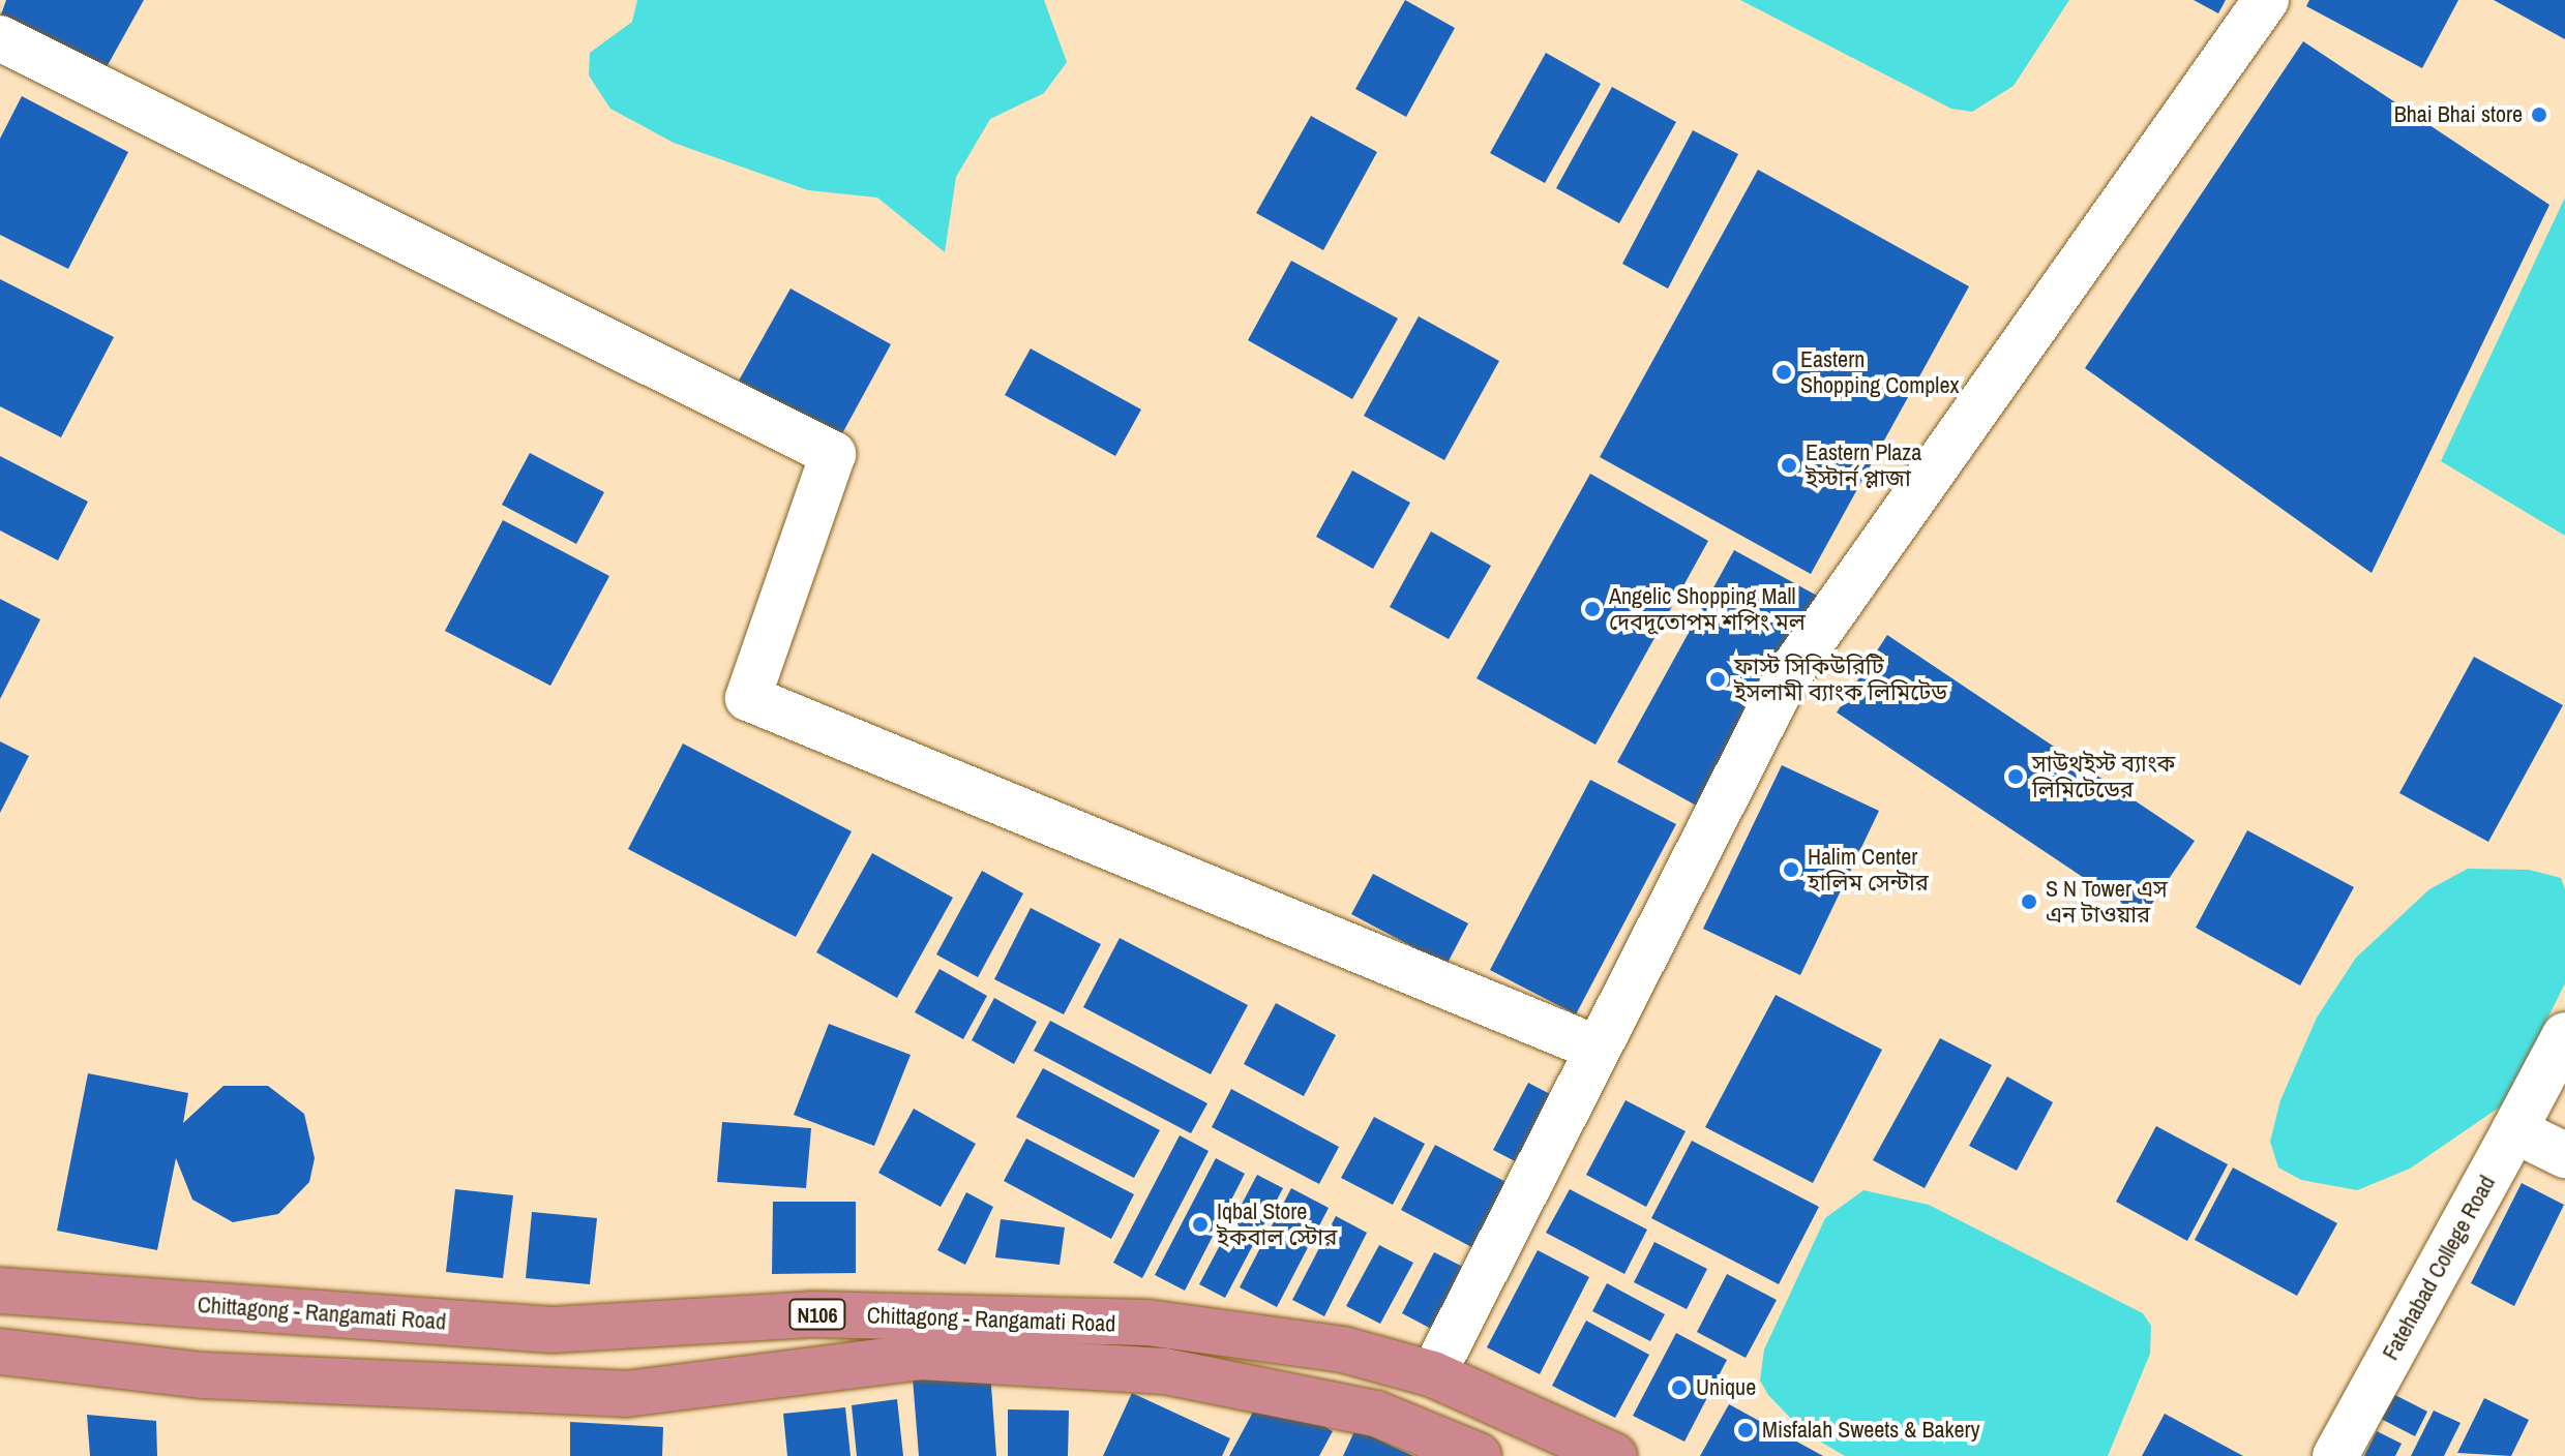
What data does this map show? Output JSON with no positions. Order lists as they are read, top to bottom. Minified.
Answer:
{"streets":{"highway":["Chittagong - Rangamati Road","N106"],"street":["Fatehabad College Road"]},"places":["Bhai Bhai store","Eastern Shopping Complex","Eastern Plaza ইস্টার্ন প্লাজা","Angelic Shopping Mall দেবদূতোপম শপিং মল","ফাস্ট সিকিউরিটি ইসলামী ব্যাংক লিমিটেড","সাউথইস্ট ব্যাংক লিমিটেডের","Halim Center হালিম সেন্টার","S N Tower এস এন টাওয়ার","Iqbal Store ইকবাল স্টোর","Unique","Misfalah Sweets & Bakery"]}
